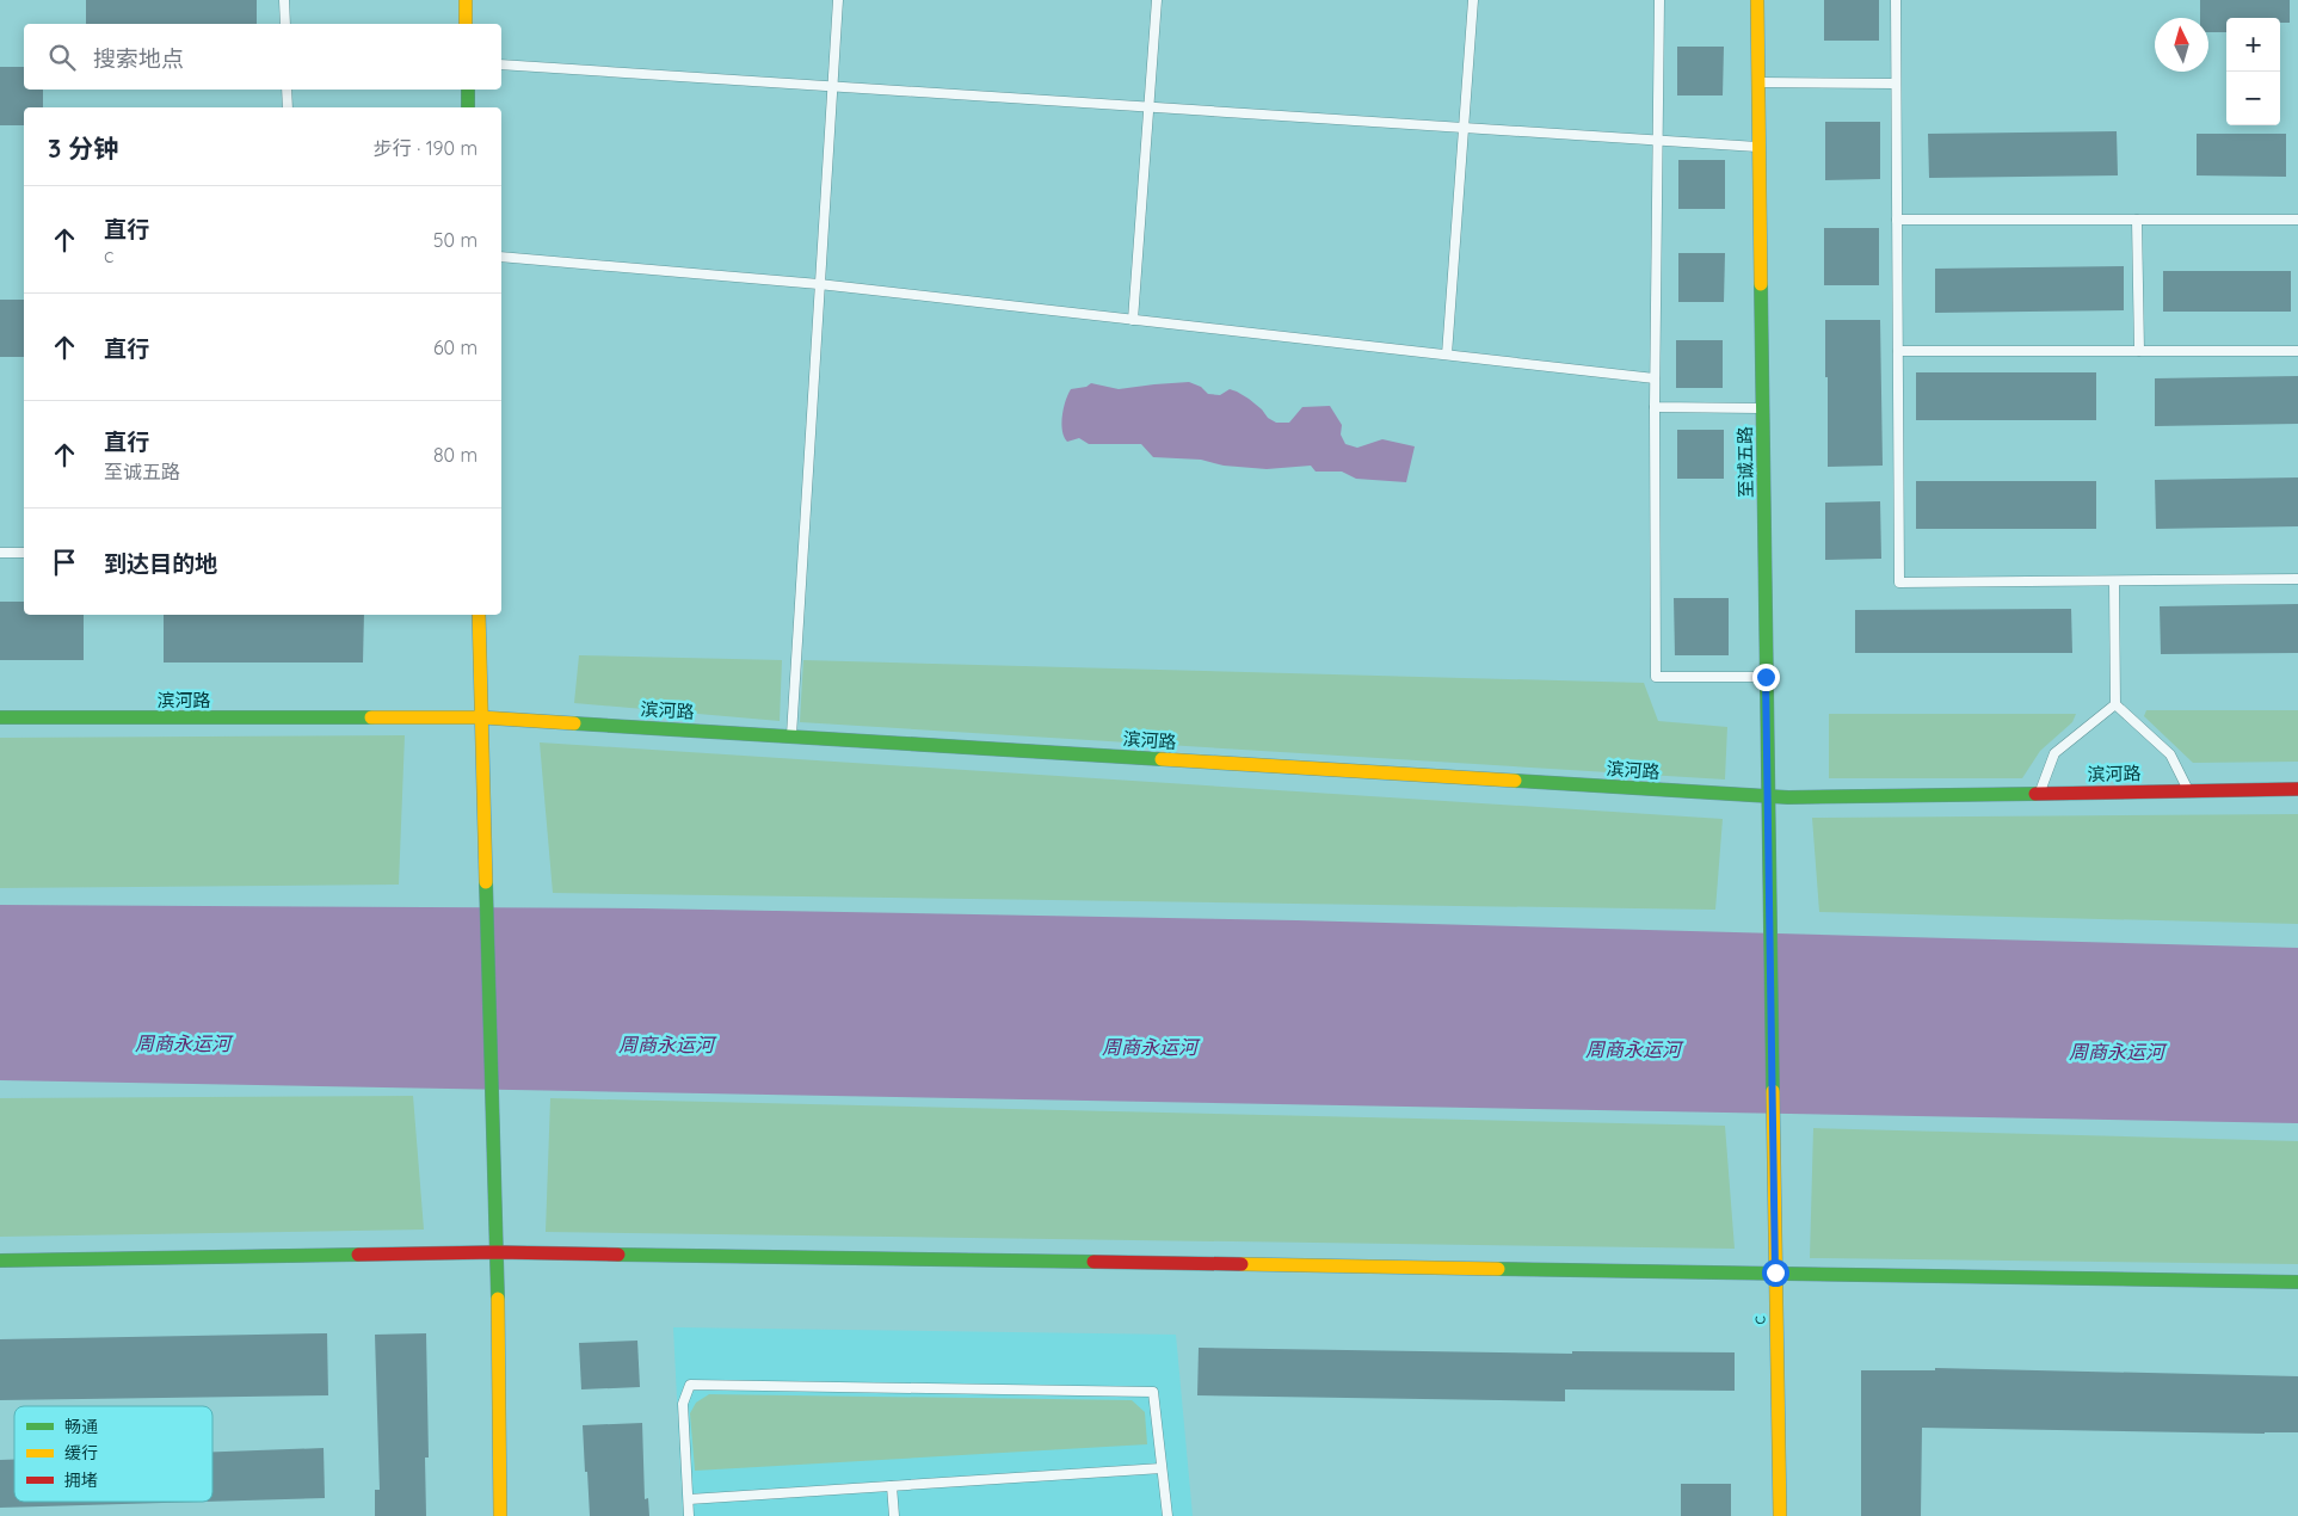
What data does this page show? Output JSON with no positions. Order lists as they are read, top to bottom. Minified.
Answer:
{"streets":{"street":["至诚五路","滨河路","c"]},"crossings":[["至诚五路","滨河路"],["至诚五路","c"]],"water":["周商永运河"],"legend":["畅通","缓行","拥堵"],"north":"top","page":{"map_buttons":["+","−"],"search":"搜索地点","heading":["3 分钟","步行 · 190 m"],"list":[["直行","c","50 m"],["直行","60 m"],["直行","至诚五路","80 m"],"到达目的地"]}}
